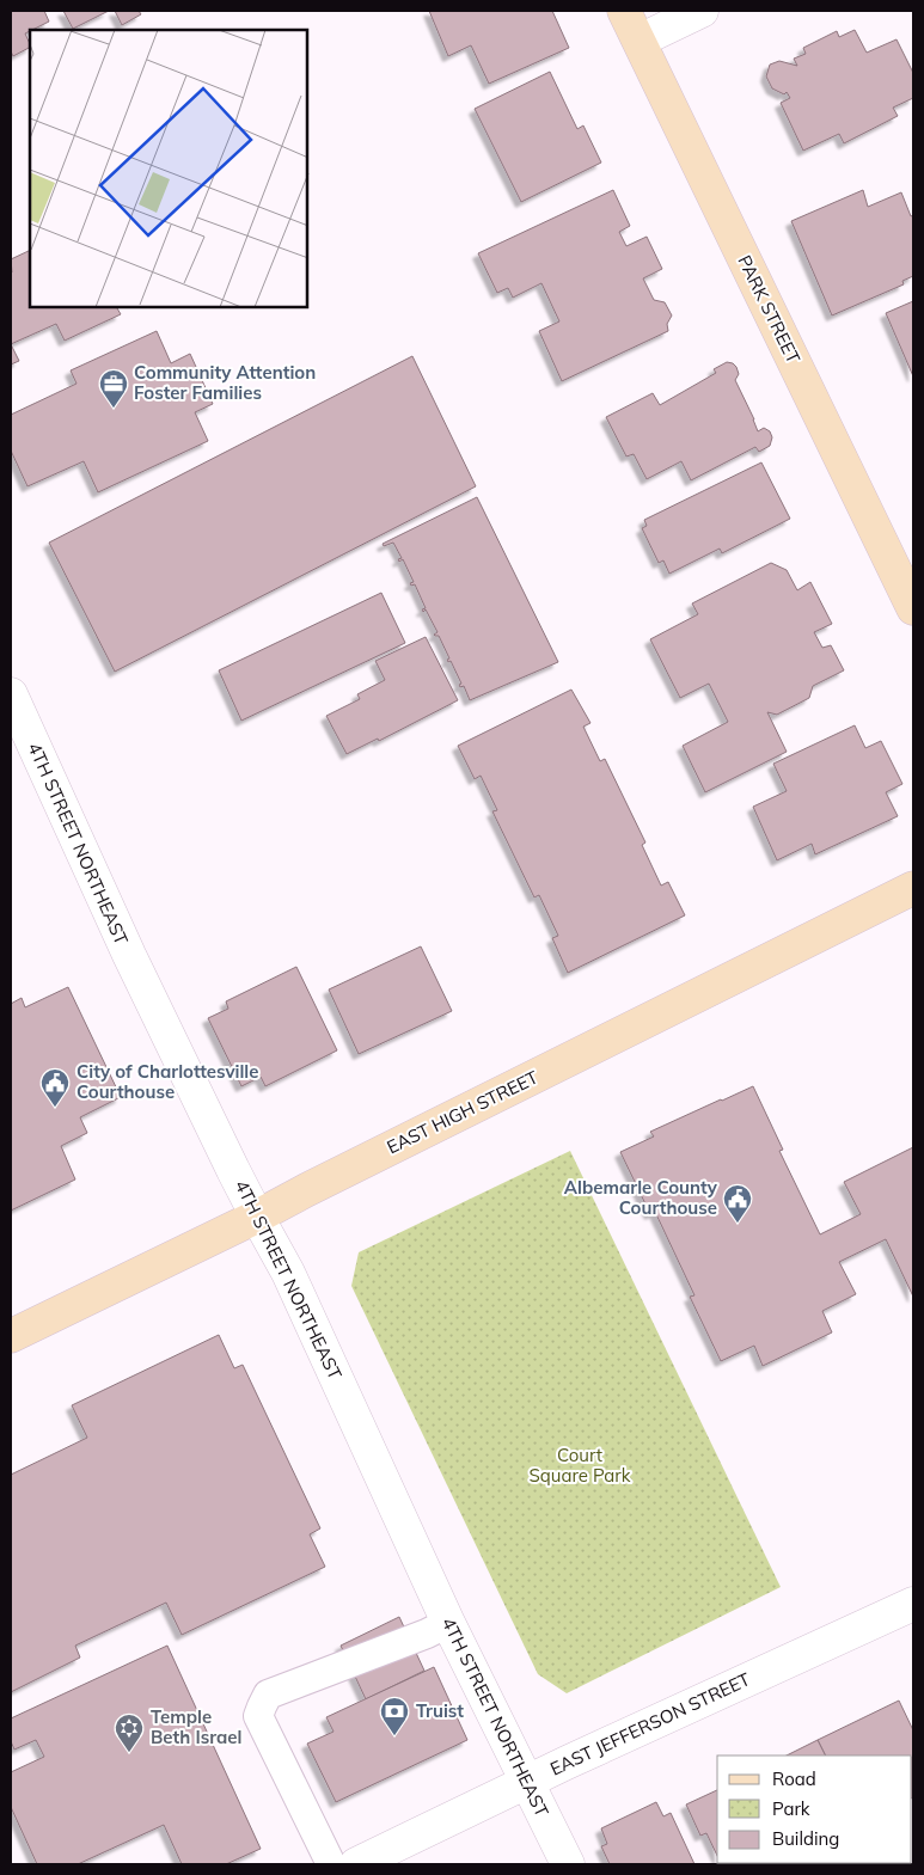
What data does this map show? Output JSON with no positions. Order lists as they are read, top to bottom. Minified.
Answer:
{"streets":{"main road":["PARK STREET","EAST HIGH STREET"],"street":["4TH STREET NORTHEAST","EAST JEFFERSON STREET"]},"crossings":[["4TH STREET NORTHEAST","EAST HIGH STREET"],["4TH STREET NORTHEAST","EAST JEFFERSON STREET"]],"parks":["Court Square Park"],"places":{"office":["Community Attention Foster Families"],"public building":["City of Charlottesville Courthouse","Albemarle County Courthouse"],"bank":["Truist"],"synagogue":["Temple Beth Israel"]},"legend":["Road","Park","Building"]}
